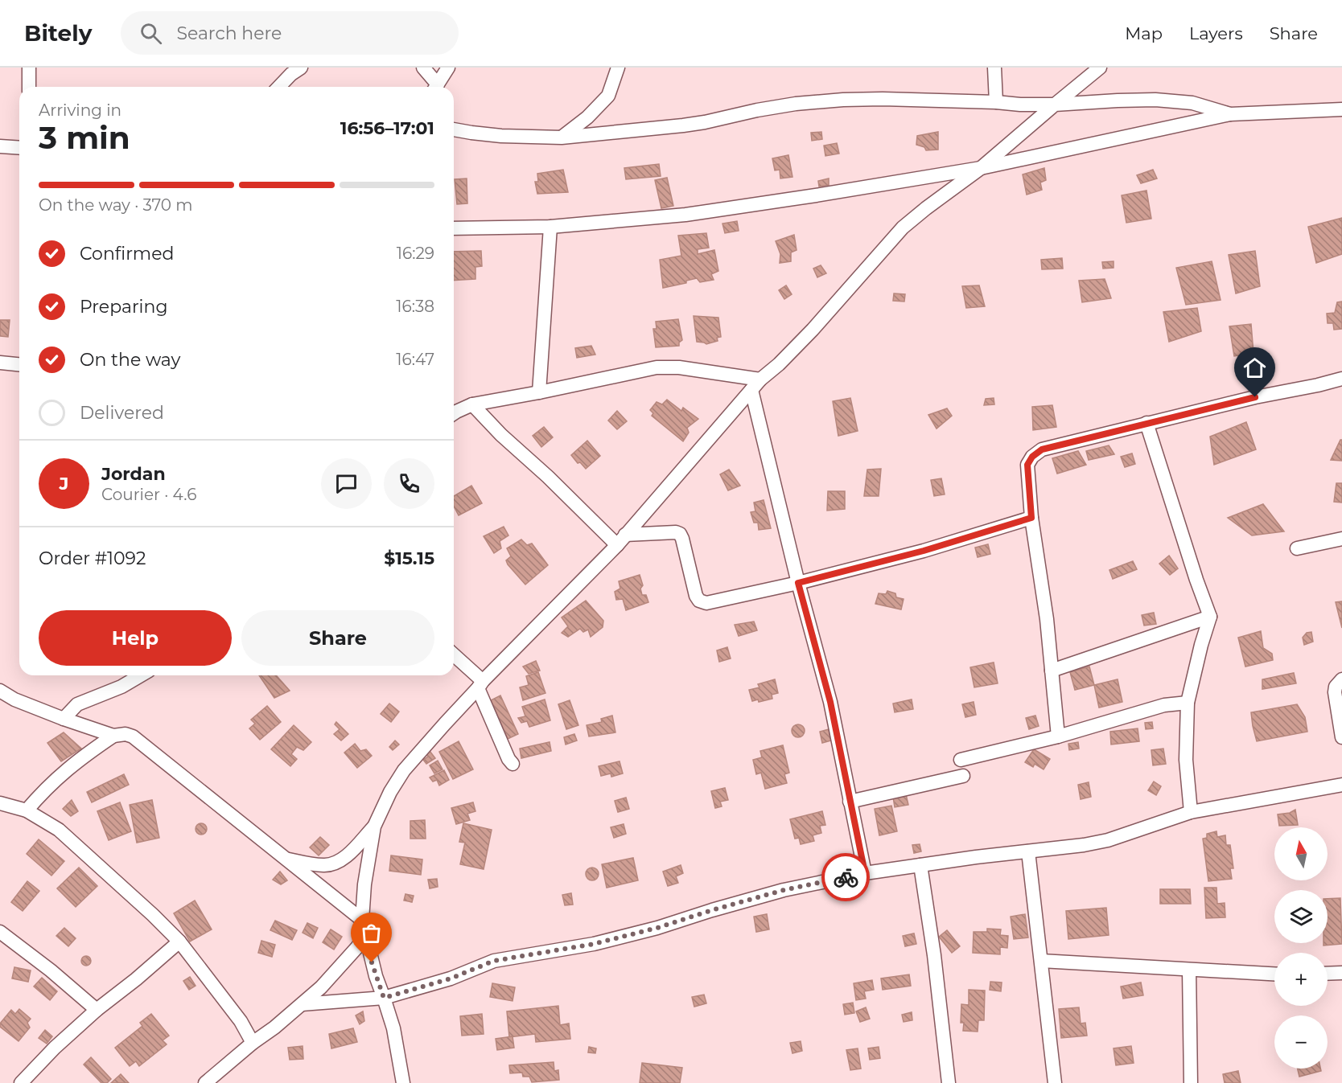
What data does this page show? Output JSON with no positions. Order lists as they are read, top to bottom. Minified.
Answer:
{"north":"top","page":{"header":"Bitely","search":"Search here","nav":["Map","Layers","Share"],"heading":["3 min","Arriving in","16:56–17:01"],"panel":["Jordan","Courier · 4.6","Order #1092","$15.15"],"bar":"On the way · 370 m","list":[["Confirmed","16:29"],["Preparing","16:38"],["On the way","16:47"],"Delivered"],"round":"J","buttons":["Help","Share"],"map_buttons":["+","−"]}}
